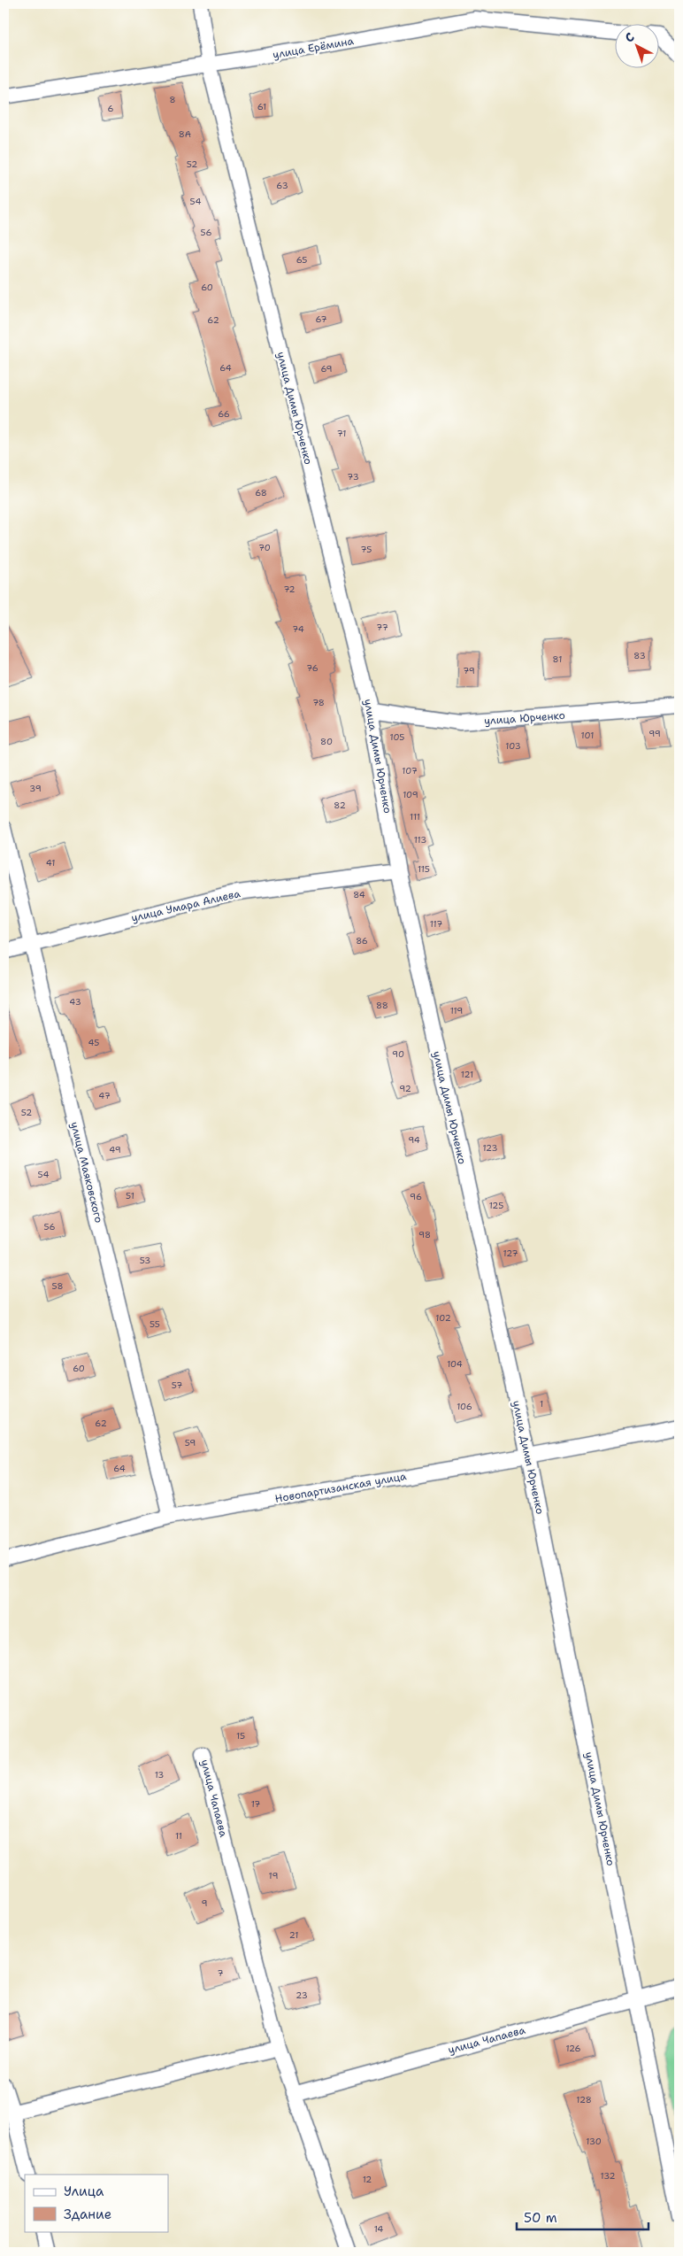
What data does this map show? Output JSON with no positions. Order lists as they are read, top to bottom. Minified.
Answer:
{"streets":{"street":["улица Ерёмина","улица Димы Юрченко","улица Юрченко","улица Умара Алиева","улица Маяковского","Новопартизанская улица","улица Чапаева"]},"crossings":[["улица Ерёмина","улица Димы Юрченко"],["улица Димы Юрченко","улица Юрченко"],["улица Димы Юрченко","улица Умара Алиева"],["улица Димы Юрченко","Новопартизанская улица"],["улица Димы Юрченко","улица Чапаева"],["улица Умара Алиева","улица Маяковского"],["улица Маяковского","Новопартизанская улица"]],"house_numbers":["8","61","6","8А","52","63","54","56","65","60","67","62","64","69","66","71","73","68","70","75","72","77","74","83","81","76","79","78","99","101","105","80","103","107","39","109","82","111","113","41","115","84","117","86","43","88","119","45","90","121","92","47","52","94","123","49","54","51","96","125","56","98","127","53","58","102","55","104","60","57","1","106","62","59","64","15","13","17","11","19","9","21","7","23","126","128","130","132","12","14"],"legend":["Улица","Здание"],"scale_bar":"50 m","north":"top left"}
